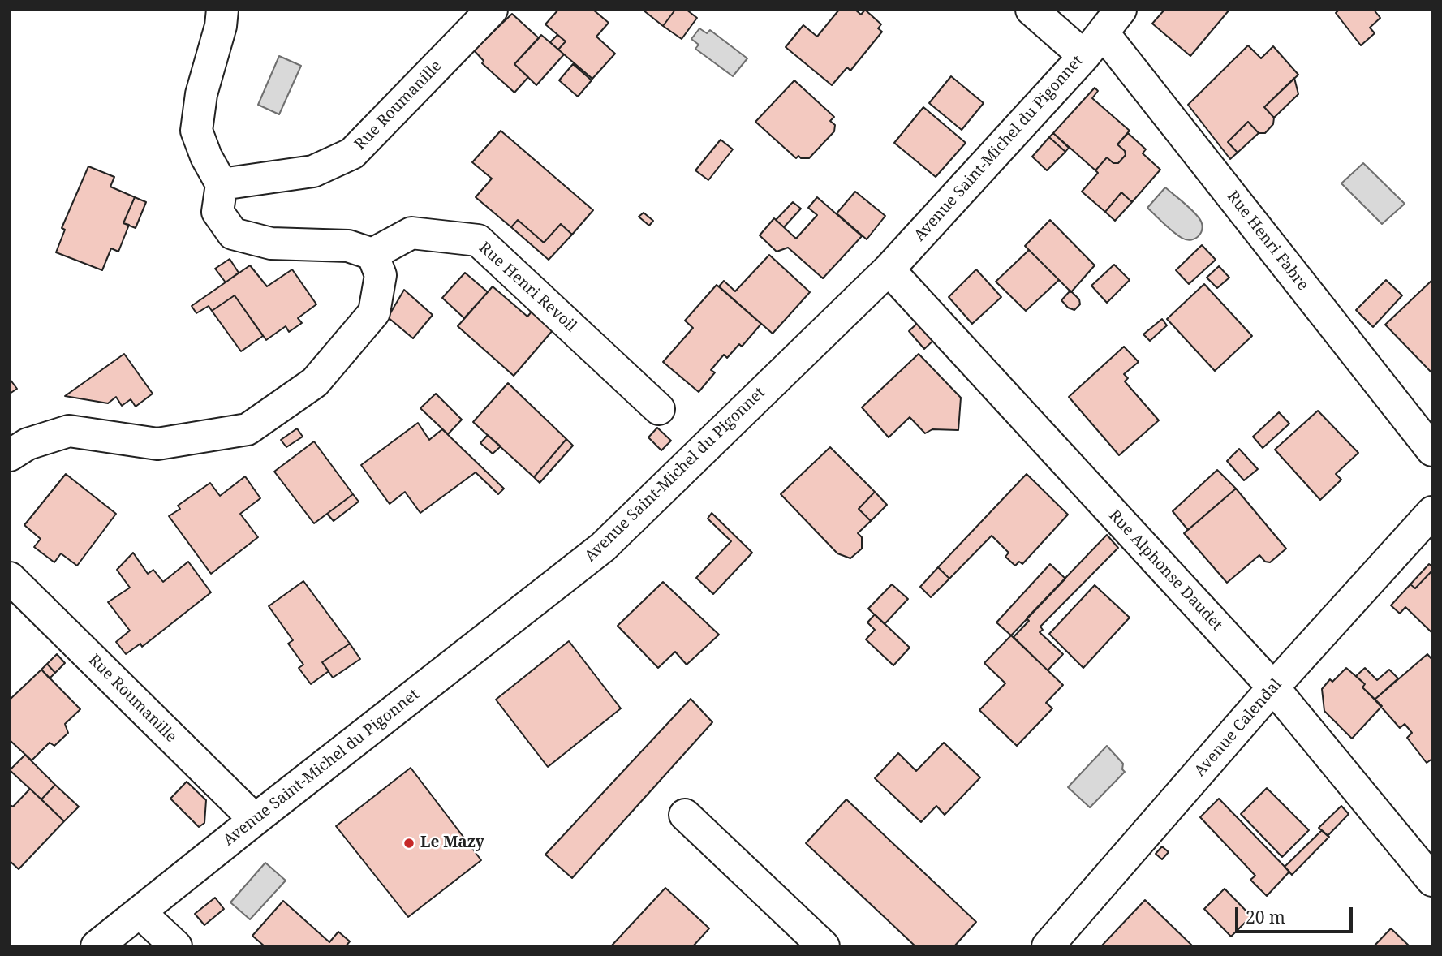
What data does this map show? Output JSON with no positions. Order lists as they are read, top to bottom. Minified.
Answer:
{"streets":{"street":["Rue Roumanille","Avenue Saint-Michel du Pigonnet","Rue Henri Fabre","Rue Henri Revoil","Rue Alphonse Daudet","Avenue Calendal"]},"crossings":[["Rue Roumanille","Avenue Saint-Michel du Pigonnet"],["Avenue Saint-Michel du Pigonnet","Rue Henri Fabre"],["Avenue Saint-Michel du Pigonnet","Rue Alphonse Daudet"],["Rue Alphonse Daudet","Avenue Calendal"]],"places":["Le Mazy"],"scale_bar":"20 m"}
